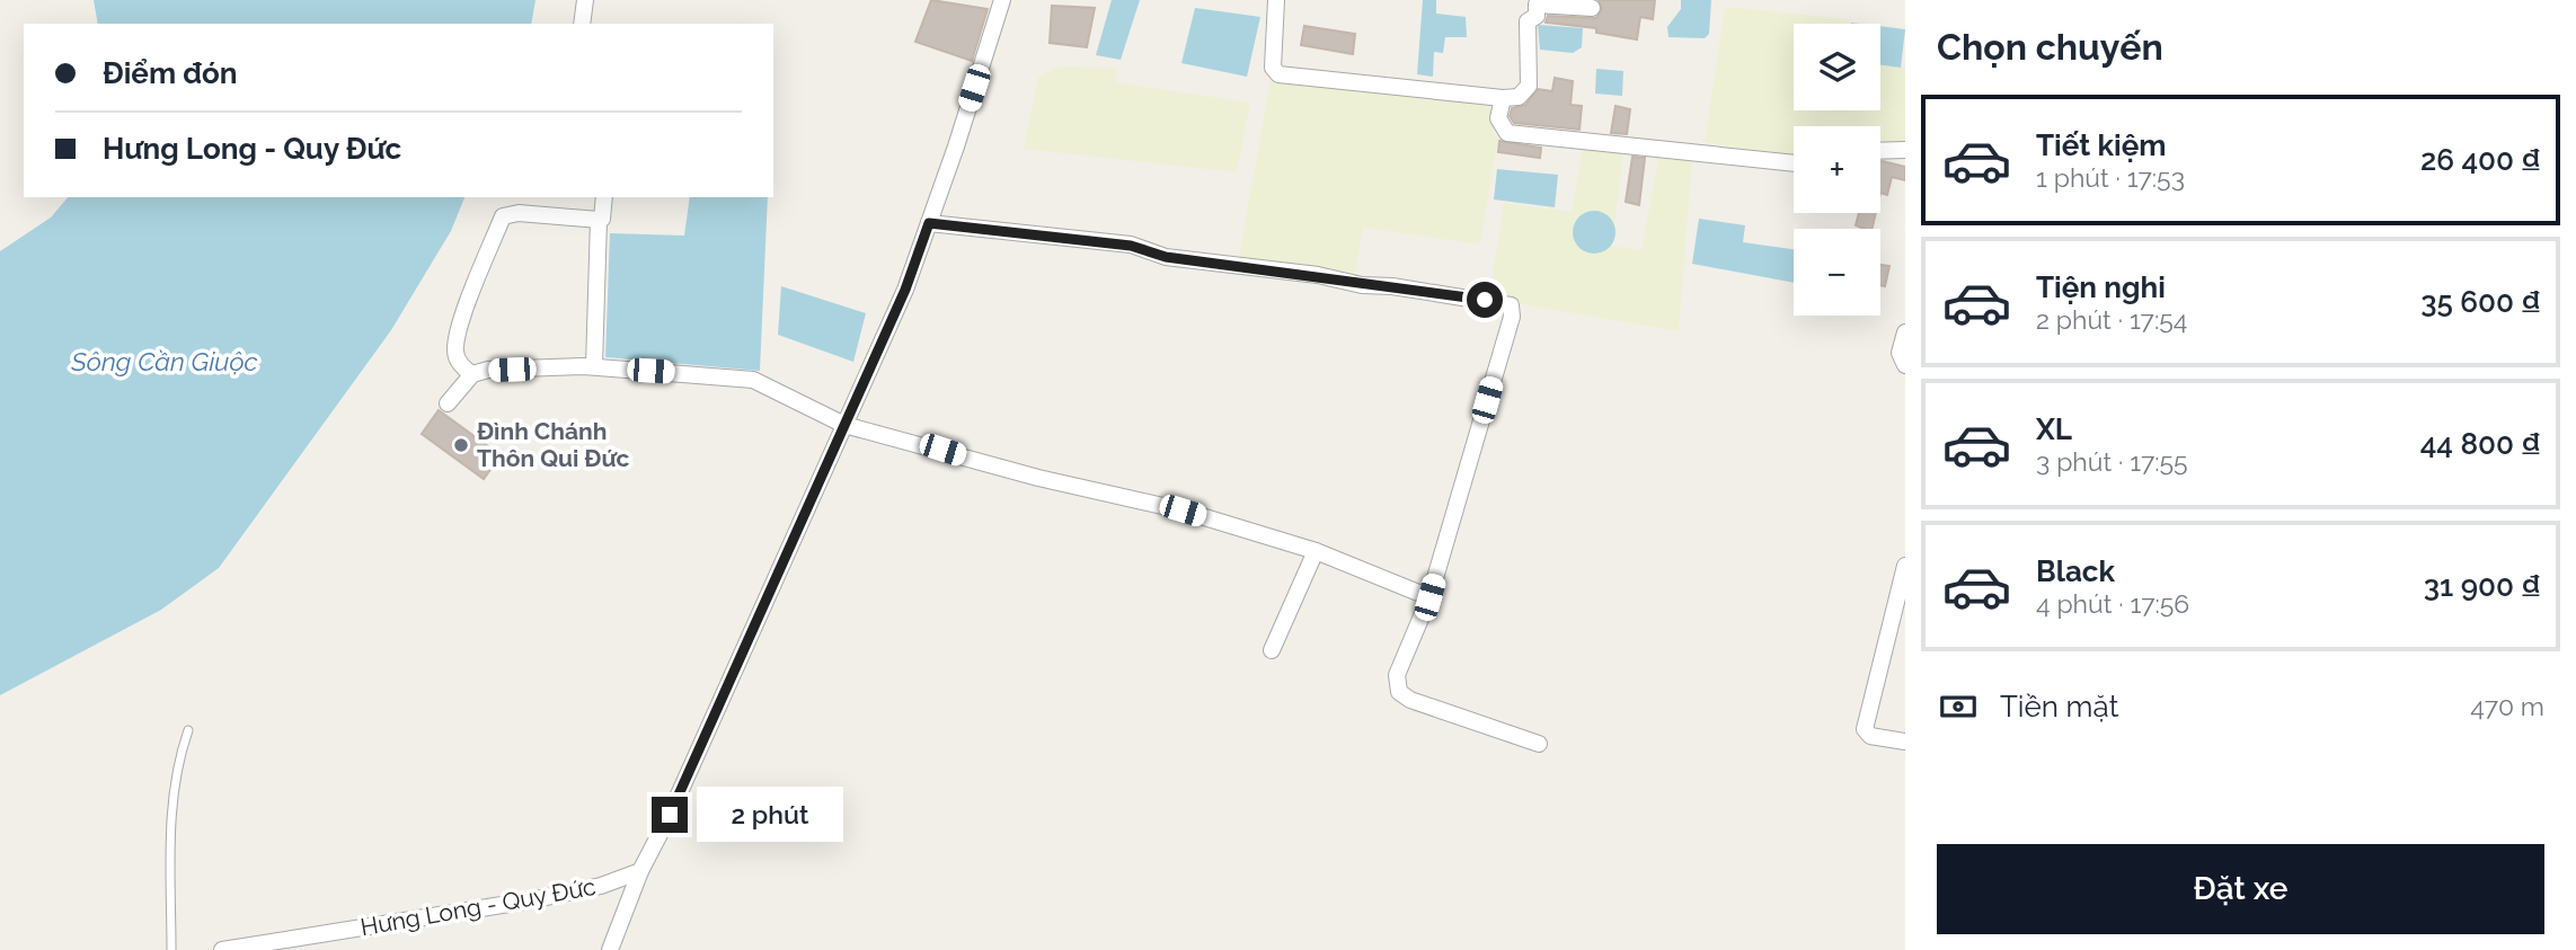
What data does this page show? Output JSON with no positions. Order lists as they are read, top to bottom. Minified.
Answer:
{"streets":{"street":["Hưng Long - Quy Đức"]},"water":["Sông Cần Giuộc"],"places":["Đình Chánh Thôn Qui Đức"],"page":{"heading":"Chọn chuyến","map_buttons":["+","−"],"banner":["Điểm đón","Hưng Long - Quy Đức"],"list":[{"name":"Tiết kiệm","note":"1 phút · 17:53","value":"26 400 ₫"},{"name":"Tiện nghi","note":"2 phút · 17:54","value":"35 600 ₫"},{"name":"XL","note":"3 phút · 17:55","value":"44 800 ₫"},{"name":"Black","note":"4 phút · 17:56","value":"31 900 ₫"}],"pay":["Tiền mặt","470 m"],"bubble":"2 phút","buttons":"Đặt xe"}}
